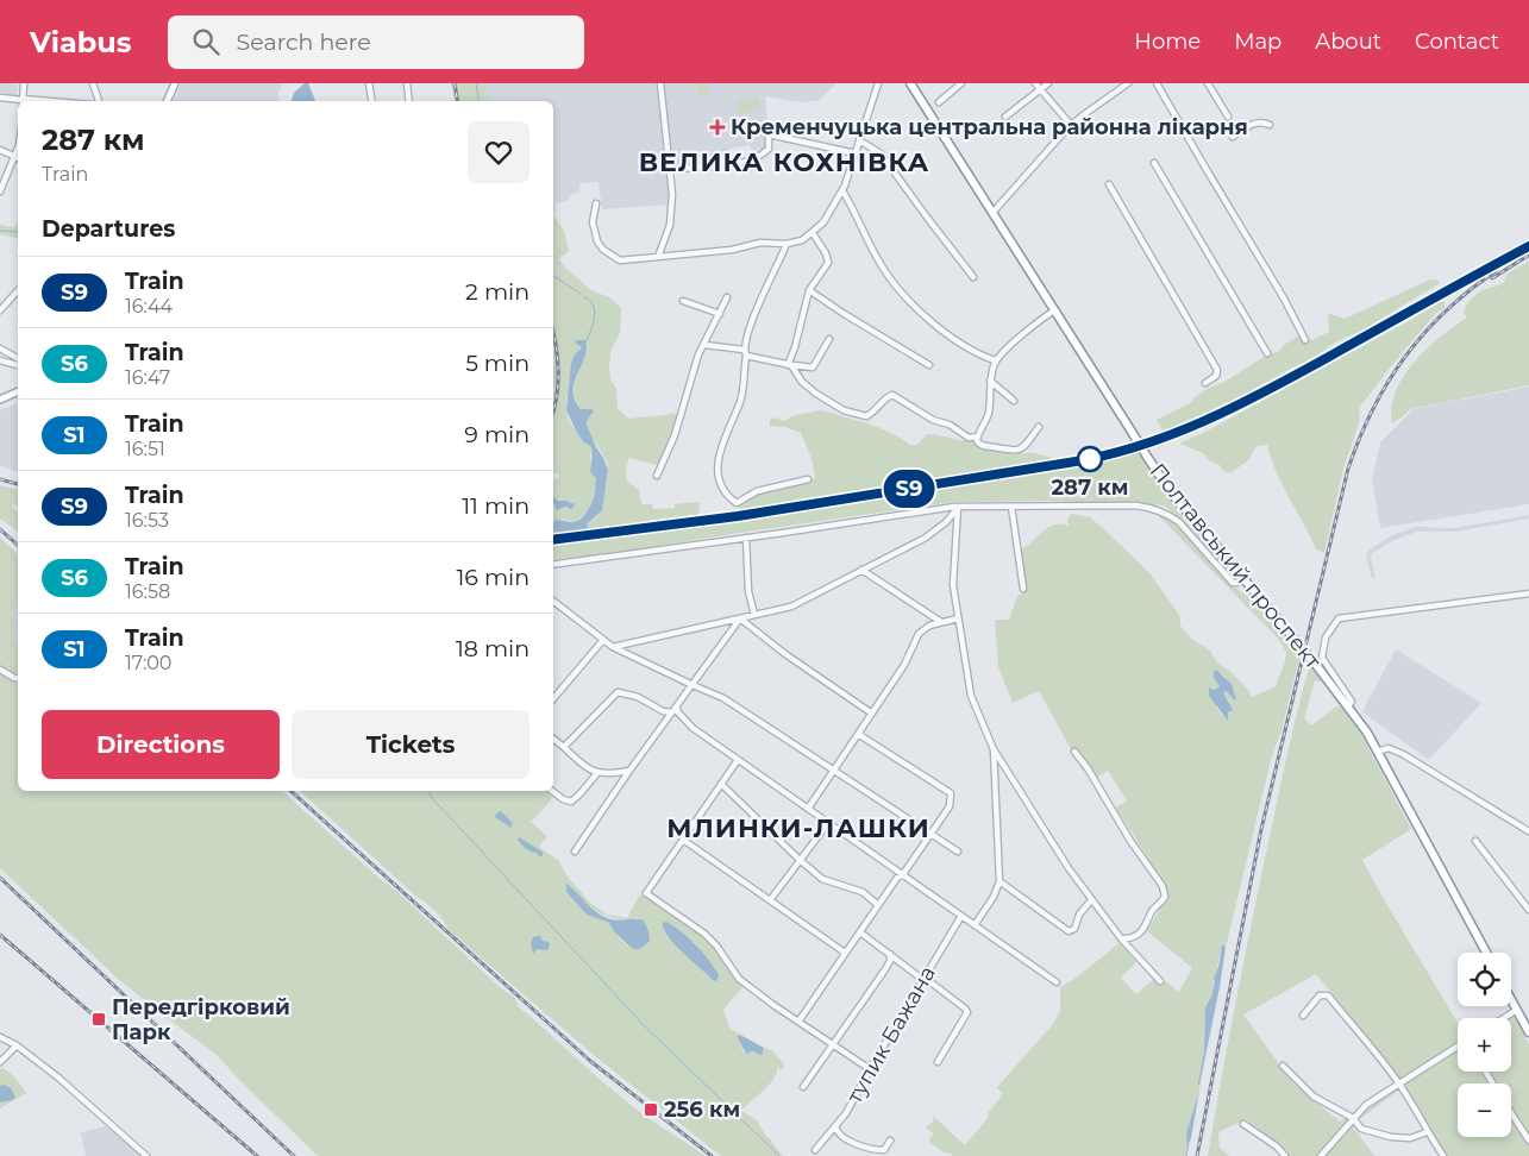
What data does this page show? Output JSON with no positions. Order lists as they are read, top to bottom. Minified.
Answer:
{"streets":{"highway":["Полтавський проспект"],"street":["тупик Бажана"]},"districts":["ВЕЛИКА КОХНІВКА","МЛИНКИ-ЛАШКИ"],"places":{"health":["Кременчуцька центральна районна лікарня"],"other":["287 км"],"transit":["Передгірковий Парк","256 км"]},"page":{"header":"Viabus","search":"Search here","nav":["Home","Map","About","Contact"],"on_map":"S9","heading":[["287 км","Train"],"Departures"],"list":[{"mark":"S9","name":"Train","note":"16:44","value":"2 min"},{"mark":"S6","name":"Train","note":"16:47","value":"5 min"},{"mark":"S1","name":"Train","note":"16:51","value":"9 min"},{"mark":"S9","name":"Train","note":"16:53","value":"11 min"},{"mark":"S6","name":"Train","note":"16:58","value":"16 min"},{"mark":"S1","name":"Train","note":"17:00","value":"18 min"}],"buttons":["Directions","Tickets"],"map_buttons":["+","−"]}}
